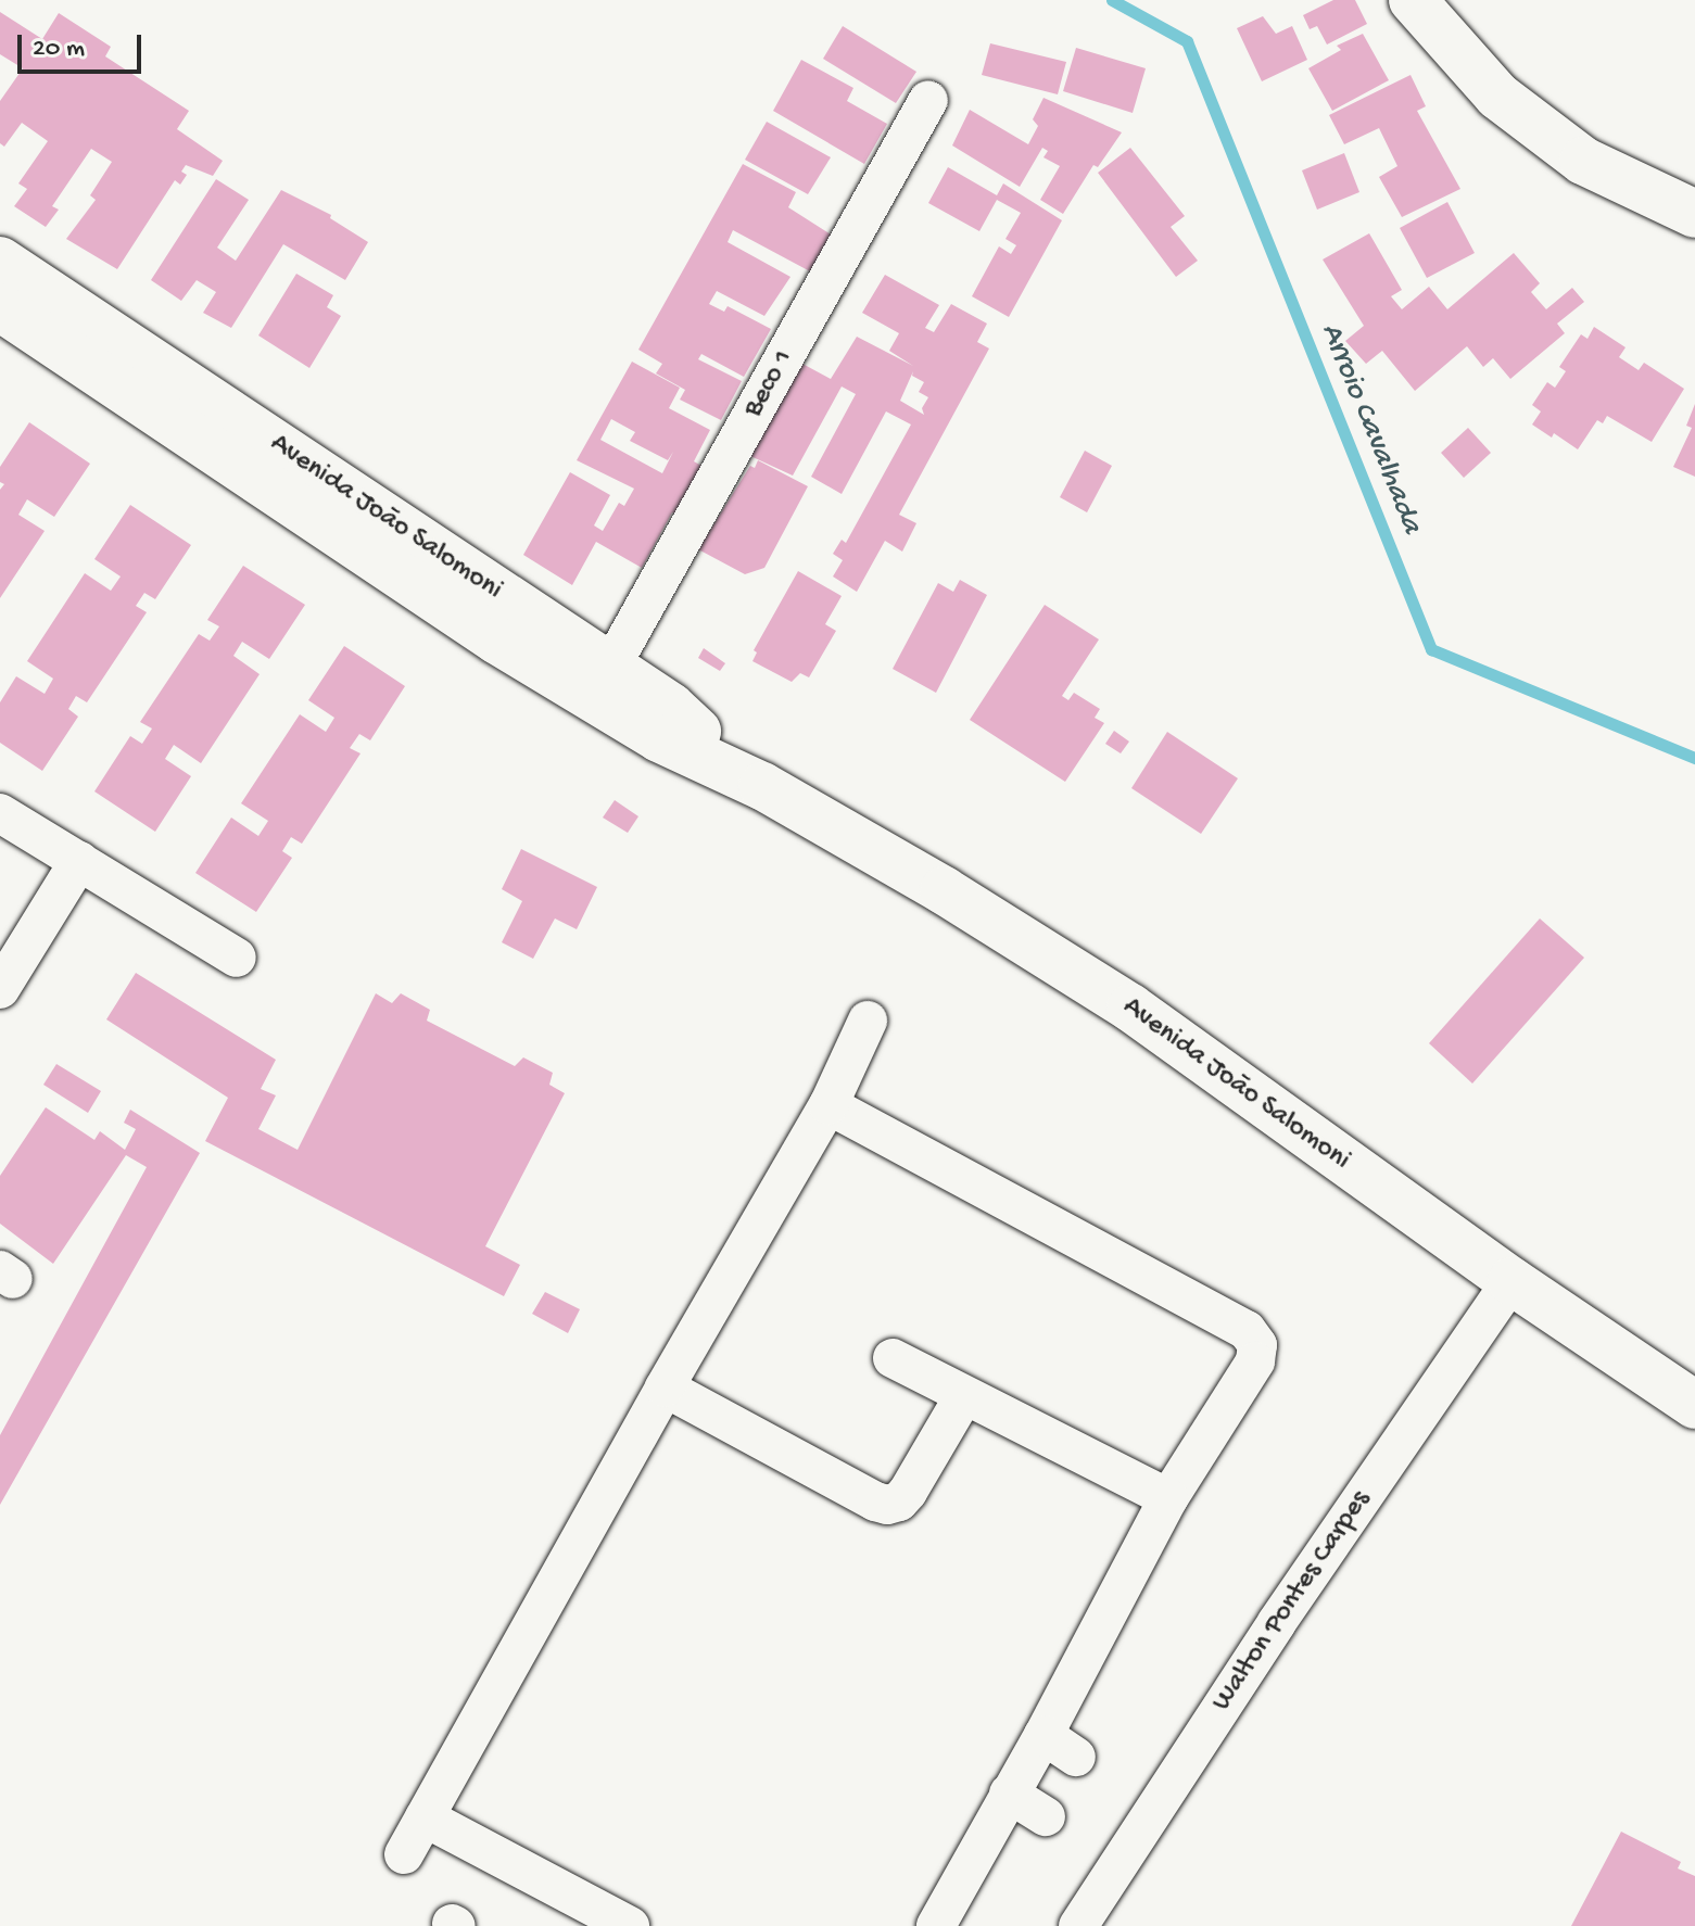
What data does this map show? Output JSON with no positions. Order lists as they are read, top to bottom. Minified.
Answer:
{"streets":{"main road":["Avenida João Salomoni"],"street":["Beco 1","Walton Pontes Carpes"]},"crossings":[["Beco 1","Avenida João Salomoni"],["Avenida João Salomoni","Walton Pontes Carpes"]],"water":["Arroio Cavalhada"],"scale_bar":"20 m"}
